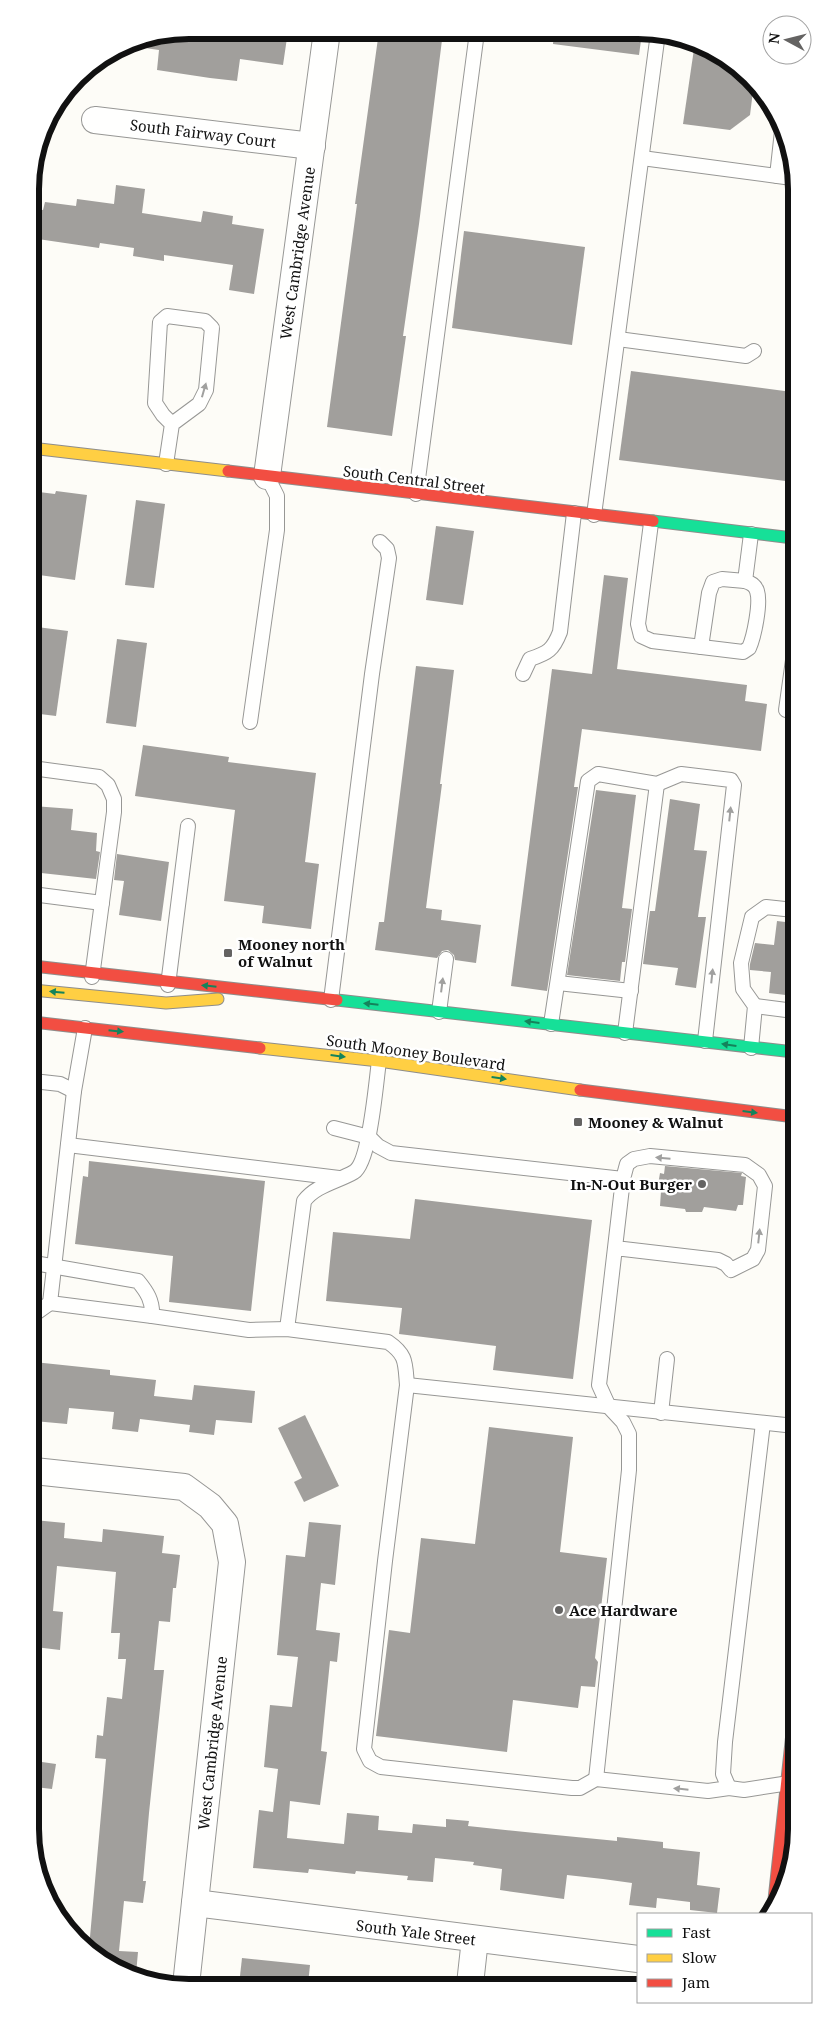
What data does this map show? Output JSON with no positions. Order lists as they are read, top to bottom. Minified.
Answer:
{"streets":{"main road":["South Central Street","South Mooney Boulevard"],"street":["South Fairway Court","West Cambridge Avenue","South Yale Street"]},"crossings":[["South Fairway Court","West Cambridge Avenue"],["West Cambridge Avenue","South Central Street"],["West Cambridge Avenue","South Yale Street"]],"places":{"transit":["Mooney north of Walnut","Mooney & Walnut"],"other":["In-N-Out Burger","Ace Hardware"]},"legend":["Fast","Slow","Jam"],"north":"left"}
